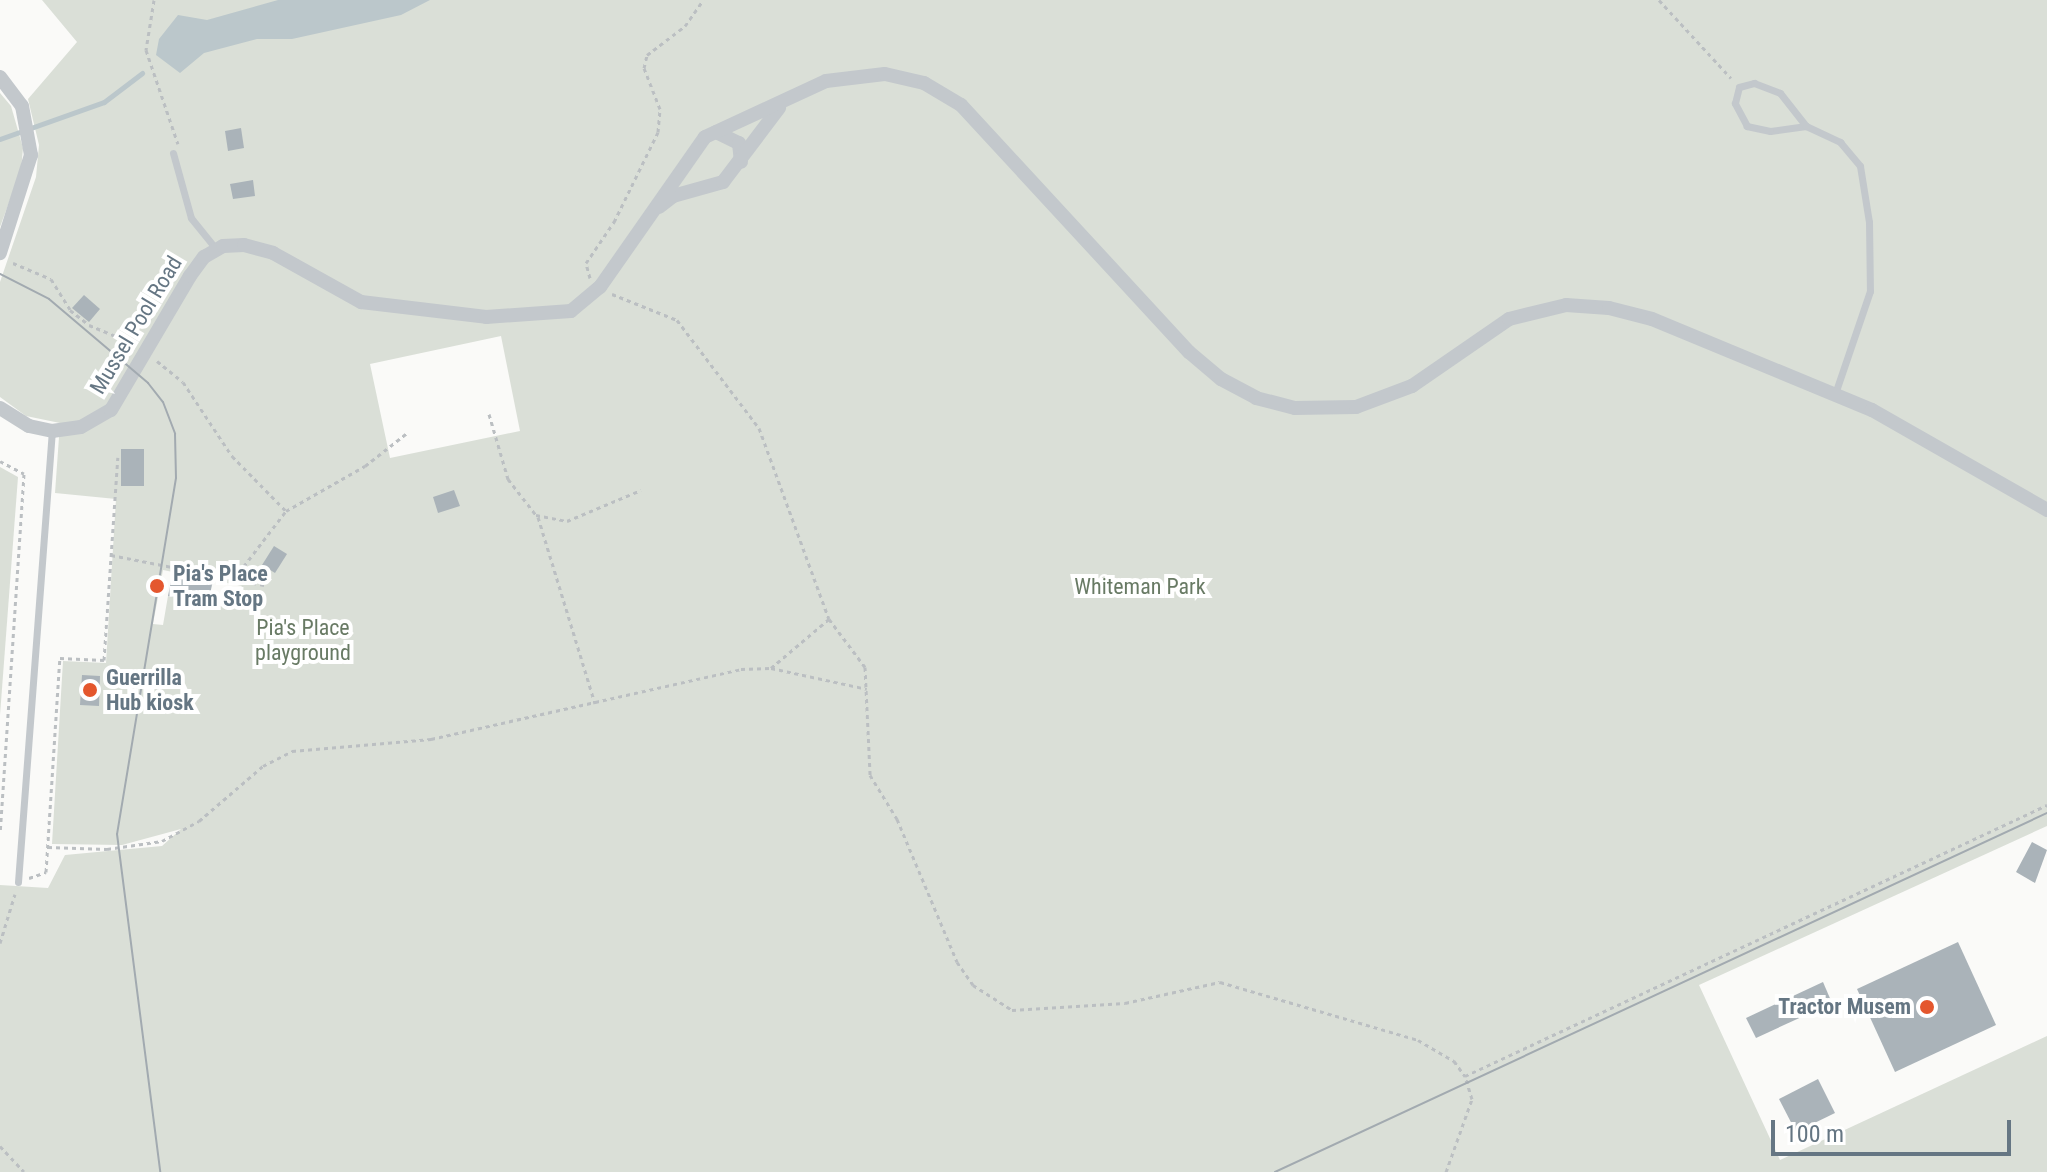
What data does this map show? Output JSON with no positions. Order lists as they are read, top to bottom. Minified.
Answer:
{"streets":{"street":["Mussel Pool Road"]},"parks":["Whiteman Park","Pia's Place playground"],"places":["Pia's Place Tram Stop","Guerrilla Hub kiosk","Tractor Musem"],"scale_bar":"100 m"}
